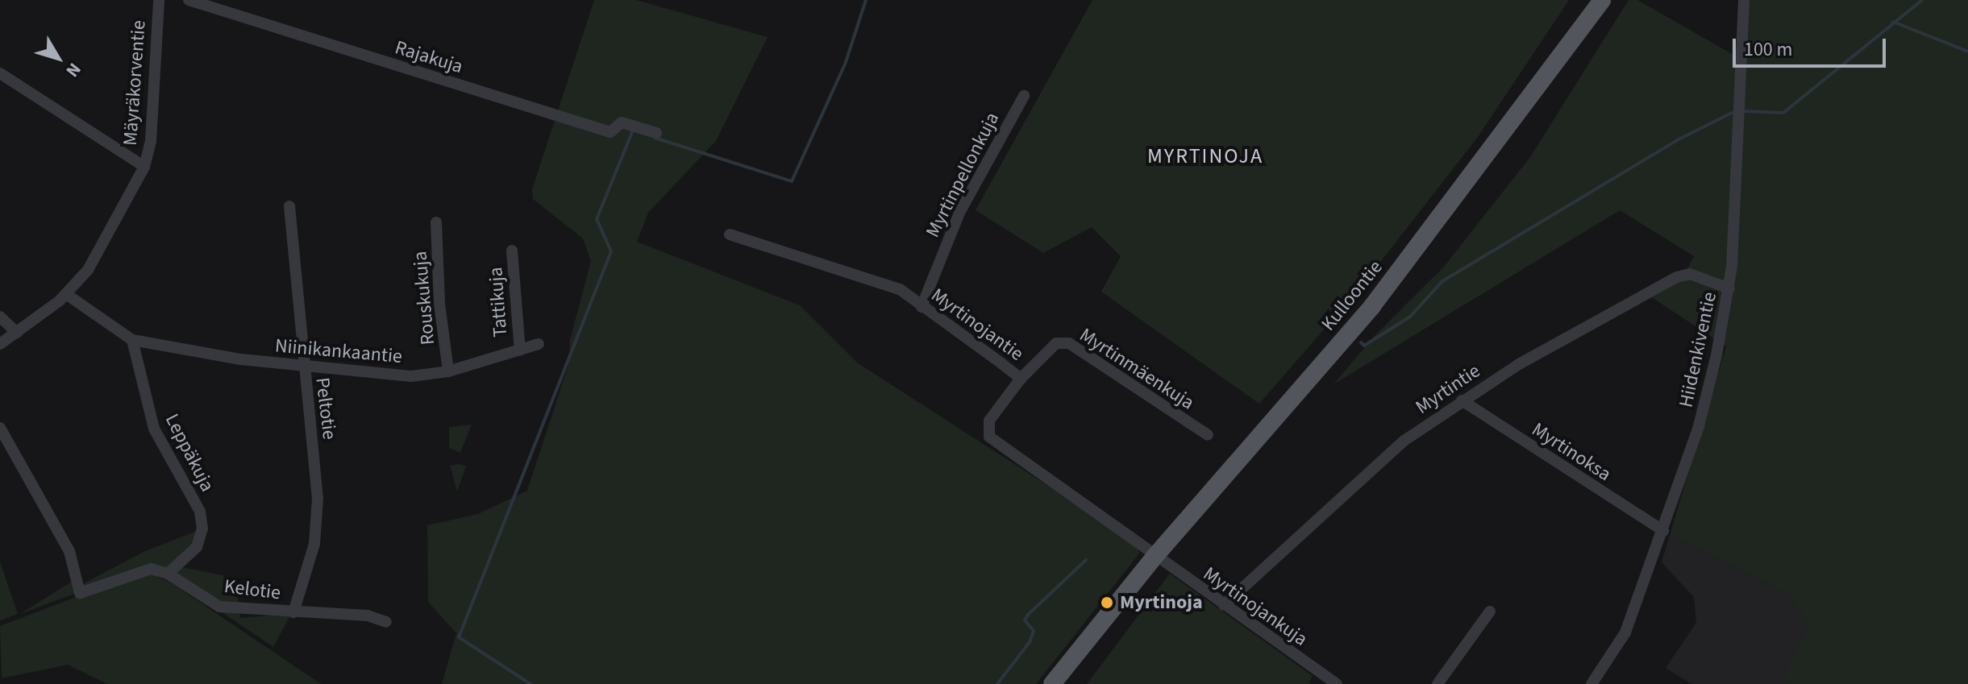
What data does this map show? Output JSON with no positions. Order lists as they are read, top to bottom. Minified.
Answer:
{"streets":{"main road":["Kulloontie"],"street":["Rajakuja","Mäyräkorventie","Myrtinpellonkuja","Rouskukuja","Tattikuja","Myrtinojantie","Hiidenkiventie","Niinikankaantie","Myrtinmäenkuja","Myrtintie","Peltotie","Myrtinoksa","Leppäkuja","Kelotie","Myrtinojankuja"]},"crossings":[["Myrtinpellonkuja","Myrtinojantie"],["Kulloontie","Myrtinojantie"],["Kulloontie","Myrtinojankuja"],["Rouskukuja","Niinikankaantie"],["Tattikuja","Niinikankaantie"],["Myrtinojantie","Myrtinmäenkuja"],["Myrtinojantie","Myrtinojankuja"],["Hiidenkiventie","Myrtintie"],["Hiidenkiventie","Myrtinoksa"],["Niinikankaantie","Peltotie"],["Niinikankaantie","Leppäkuja"],["Myrtintie","Myrtinoksa"],["Myrtintie","Myrtinojankuja"],["Peltotie","Kelotie"],["Leppäkuja","Kelotie"]],"districts":["MYRTINOJA"],"places":["Myrtinoja"],"scale_bar":"100 m","north":"bottom right"}
